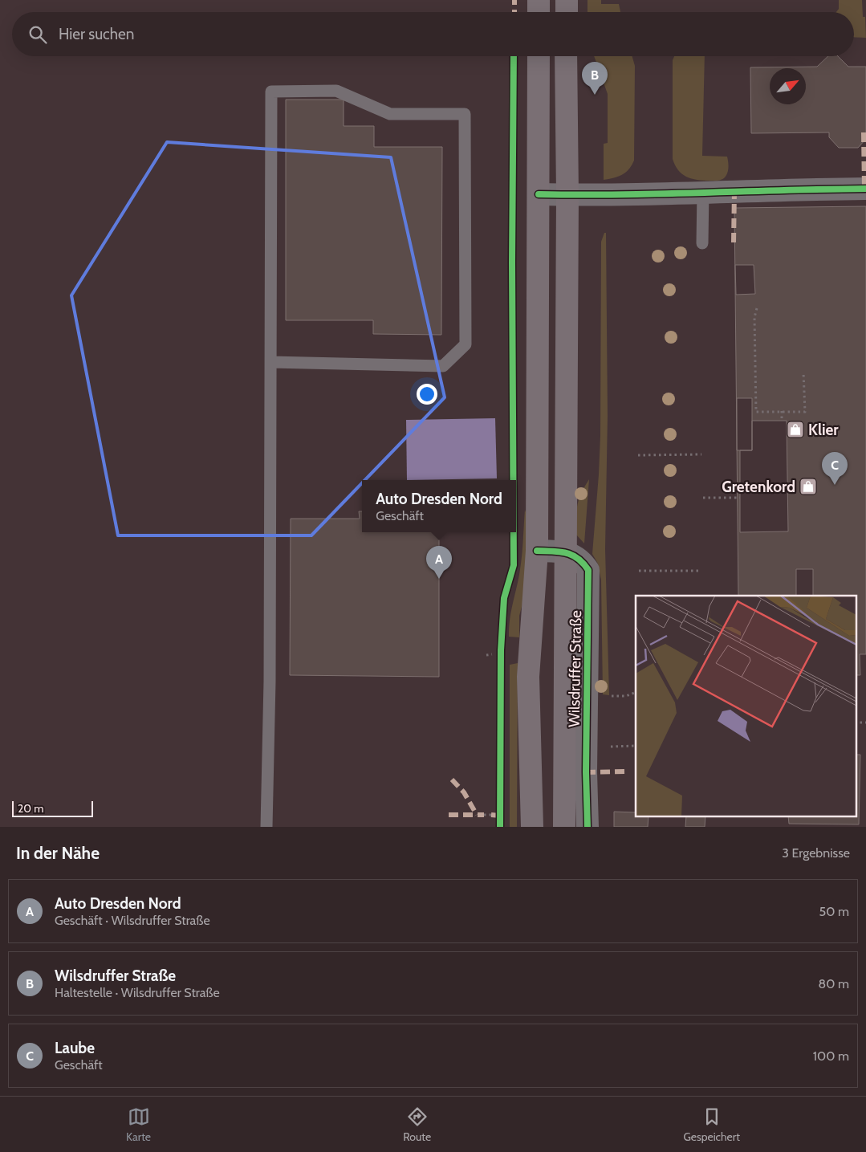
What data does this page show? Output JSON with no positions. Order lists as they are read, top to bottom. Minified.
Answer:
{"streets":{"main road":["Wilsdruffer Straße"]},"places":{"shop":["Klier","Gretenkord"]},"scale_bar":"20 m","north":"top right","page":{"search":"Hier suchen","pins":["B","C","A"],"popup":["Auto Dresden Nord","Geschäft"],"scale":"20 m","heading":["In der Nähe","3 Ergebnisse"],"list":[{"mark":"A","name":"Auto Dresden Nord","note":"Geschäft · Wilsdruffer Straße","value":"50 m"},{"mark":"B","name":"Wilsdruffer Straße","note":"Haltestelle · Wilsdruffer Straße","value":"80 m"},{"mark":"C","name":"Laube","note":"Geschäft","value":"100 m"}],"nav":["Karte","Route","Gespeichert"]}}
